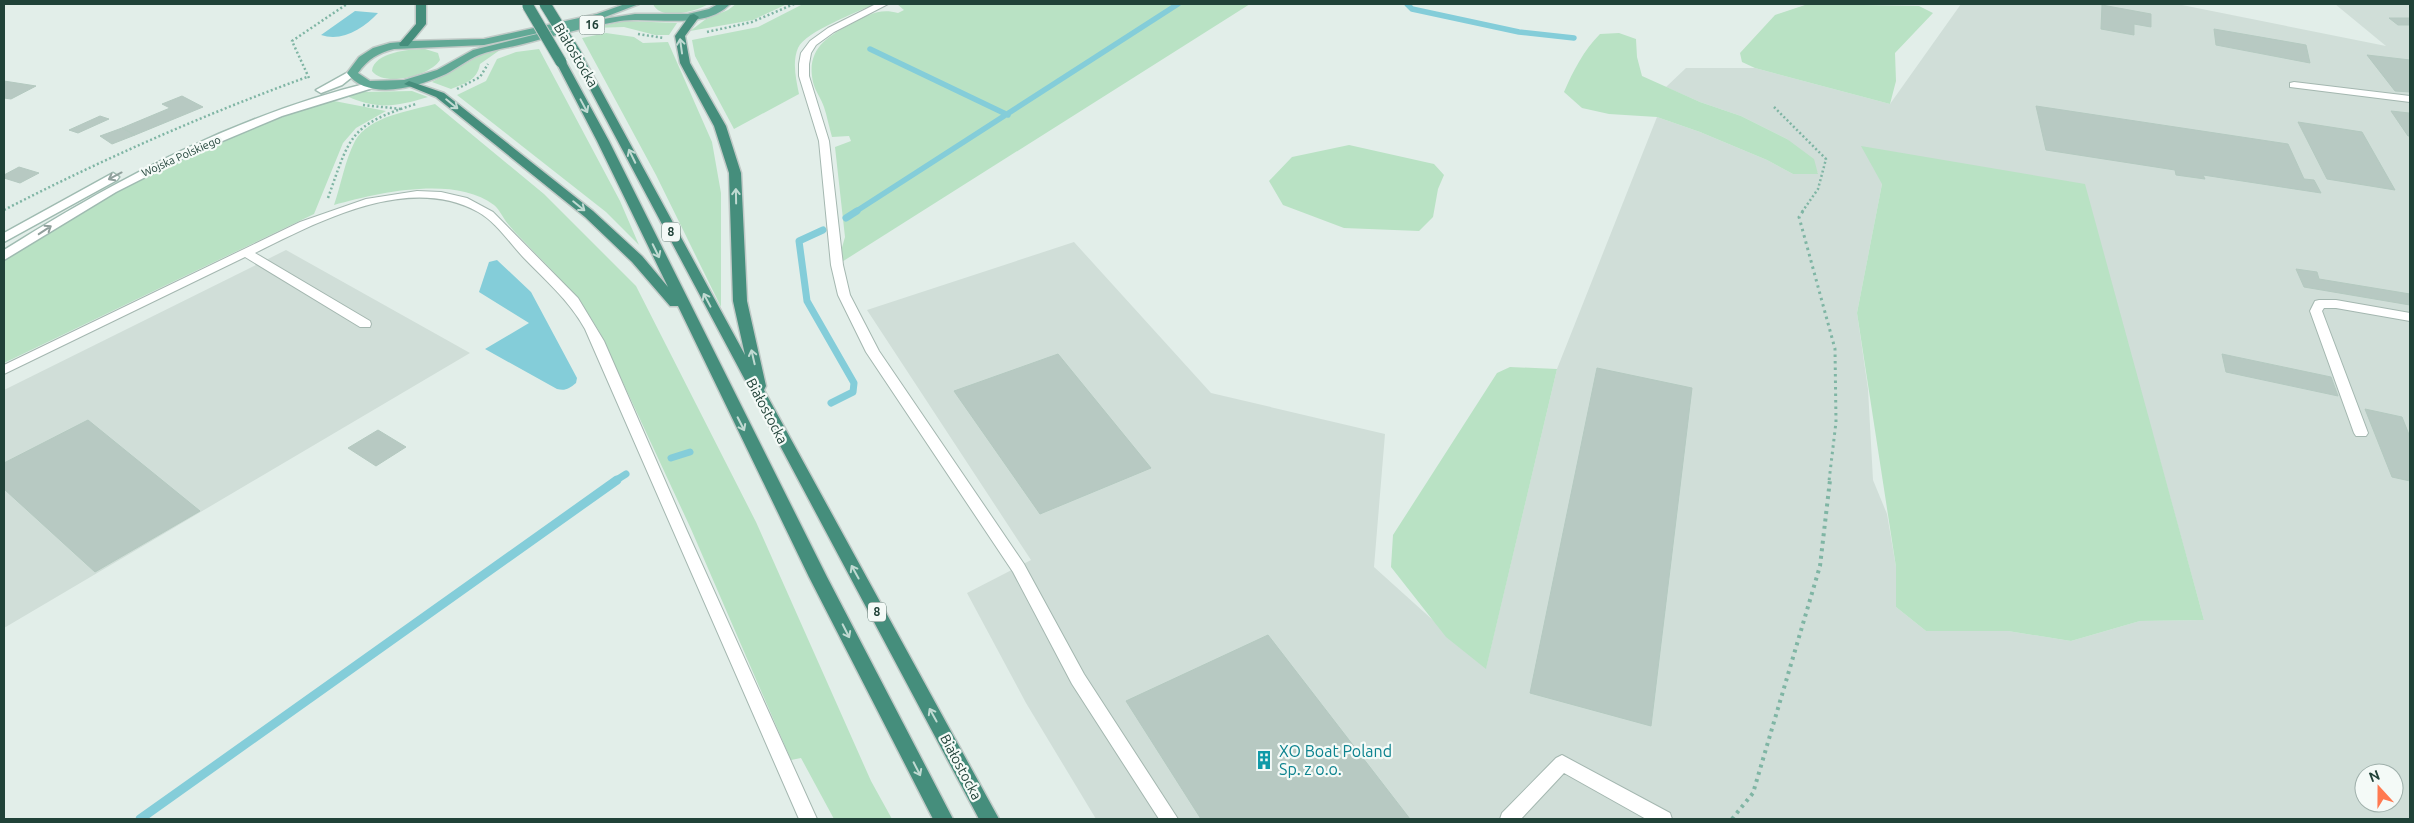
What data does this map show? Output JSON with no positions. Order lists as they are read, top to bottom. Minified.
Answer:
{"streets":{"highway":["Białostocka","8"],"main road":["16","Wojska Polskiego"]},"crossings":[["16","Wojska Polskiego"]],"places":{"building":["XO Boat Poland Sp. z o.o."]},"north":"top"}
